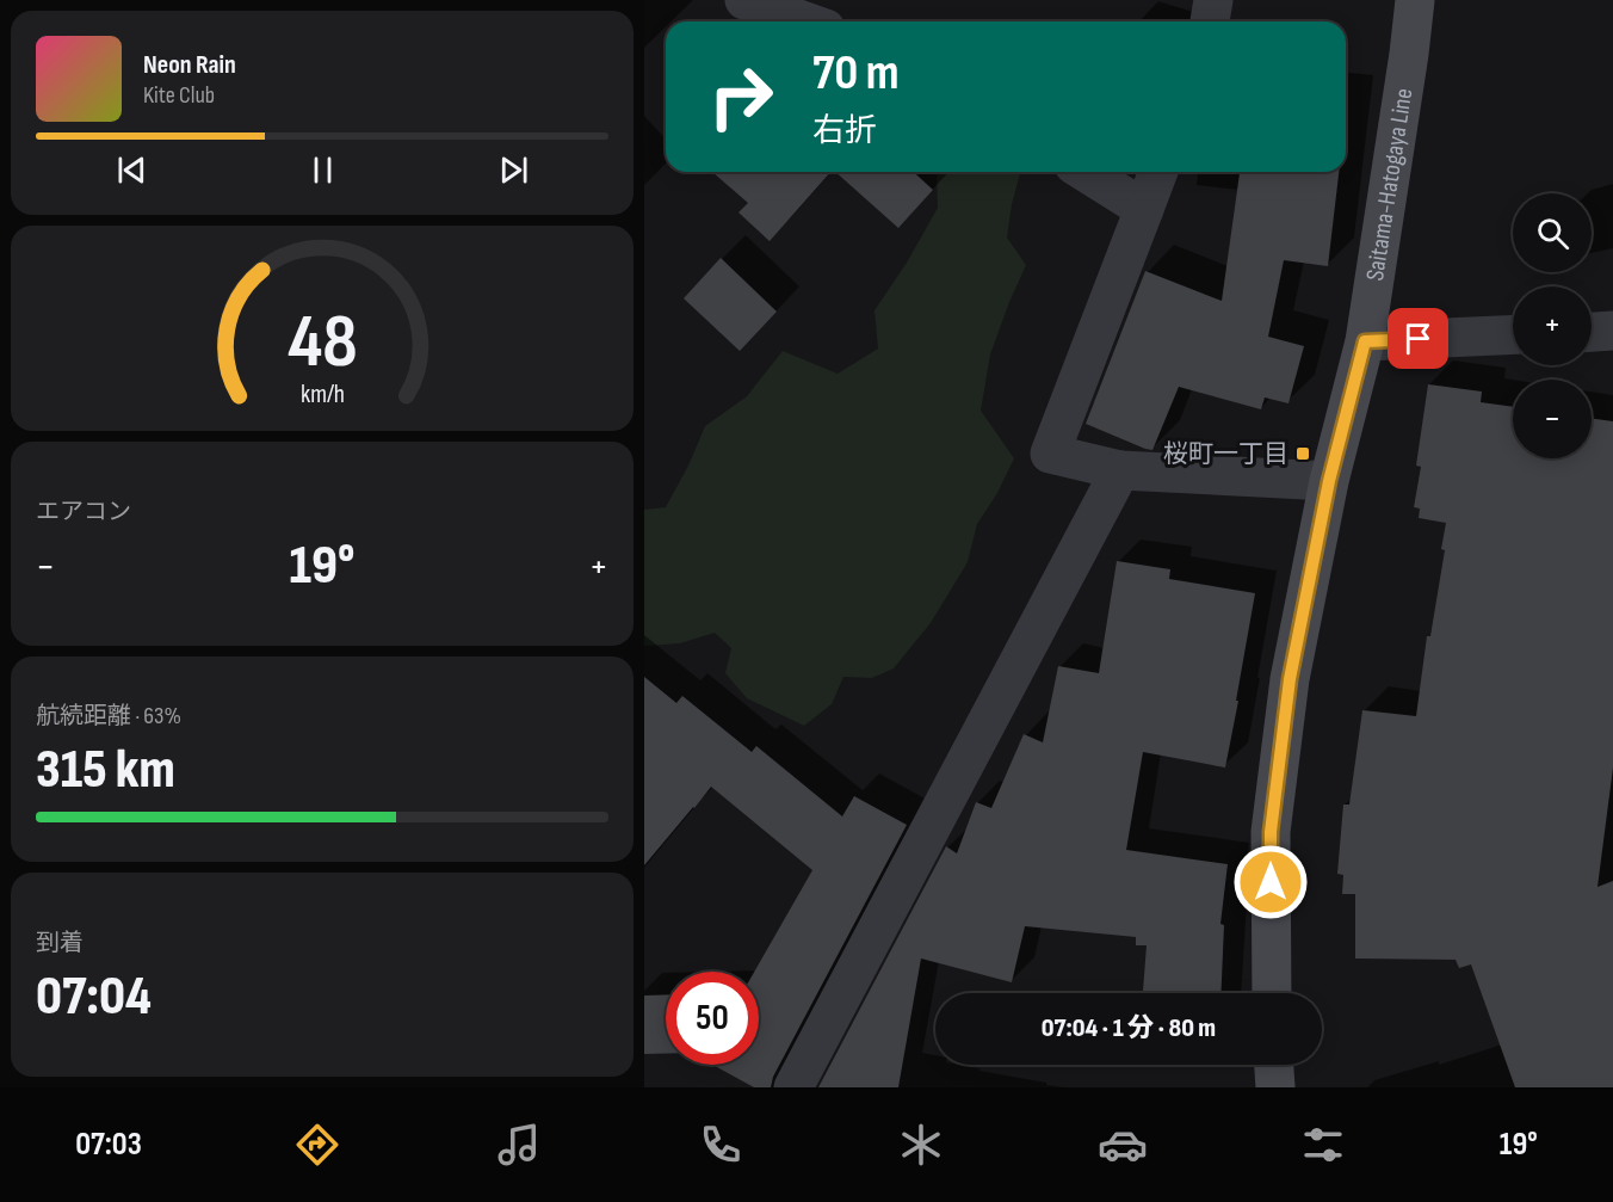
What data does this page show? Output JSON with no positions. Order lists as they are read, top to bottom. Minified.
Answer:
{"streets":{"main road":["Saitama-Hatogaya Line"]},"places":{"transit":["桜町一丁目"]},"page":{"turn":["70 m","右折"],"song":["Neon Rain","Kite Club"],"map_buttons":["+","−"],"tile":["エアコン",["航続距離 · 63%","315 km"],["到着","07:04"]],"heat":["−","19°","+"],"limit":"50","trip":"07:04 · 1 分 · 80 m","tabs":["07:03","19°"],"gauge":["48","km/h"]}}
